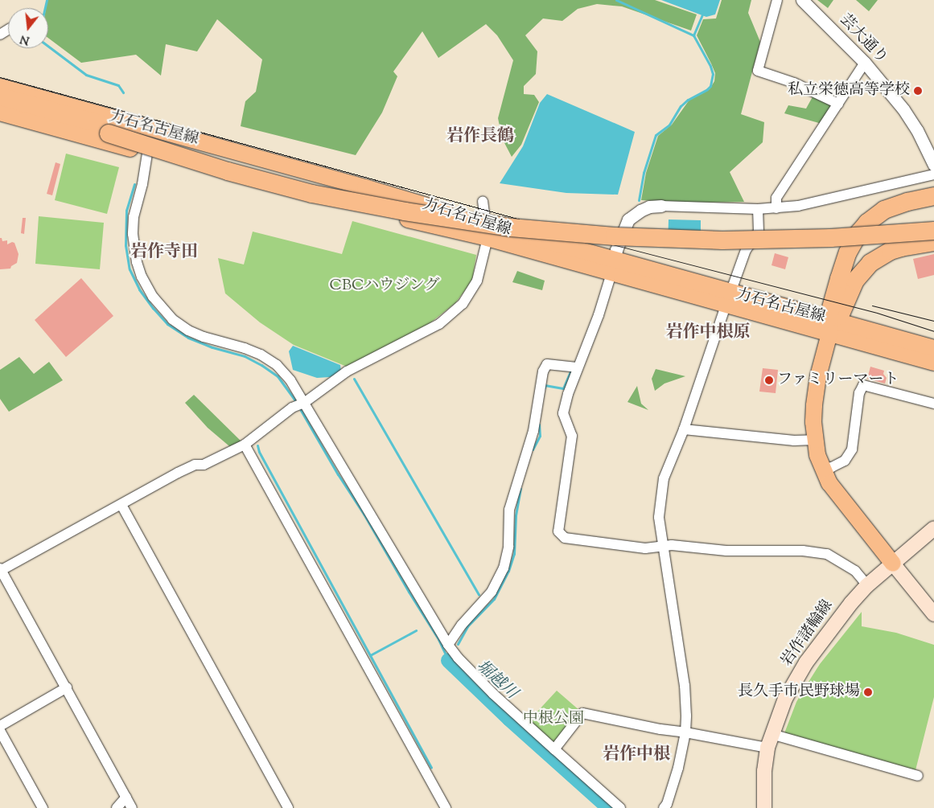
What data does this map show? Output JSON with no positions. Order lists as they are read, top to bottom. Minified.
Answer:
{"streets":{"main road":["力石名古屋線","岩作諸輪線"],"street":["芸大通り"]},"crossings":[["力石名古屋線","岩作諸輪線"]],"districts":["岩作長鶴","岩作寺田","岩作中根原","岩作中根"],"water":["堀越川"],"parks":["CBCハウジング","中根公園"],"places":["私立栄徳高等学校","ファミリーマート","長久手市民野球場"],"north":"bottom"}
